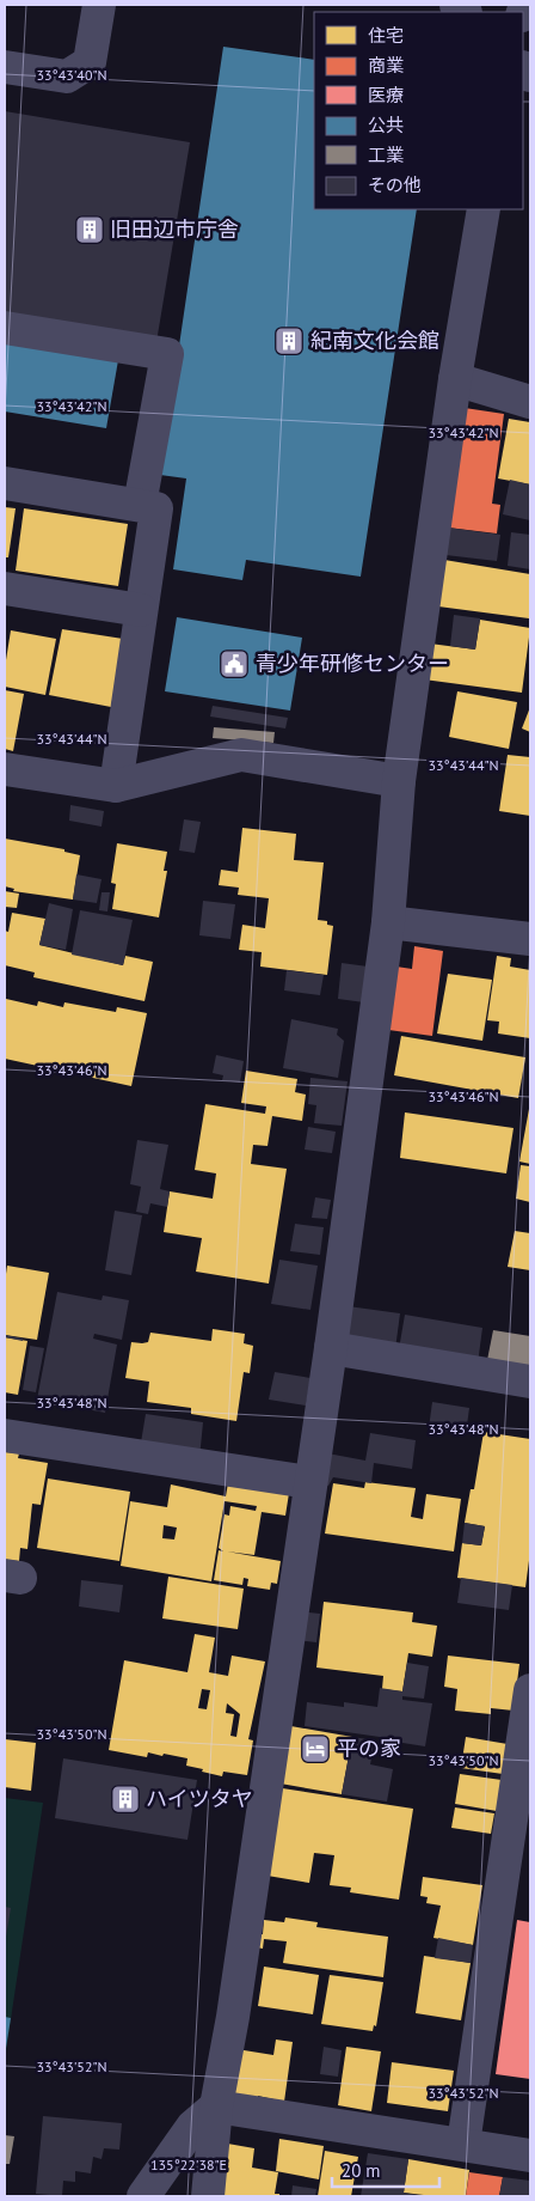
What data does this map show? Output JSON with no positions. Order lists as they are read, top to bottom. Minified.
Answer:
{"places":{"building":["旧田辺市庁舎","紀南文化会館","ハイツタヤ"],"public building":["青少年研修センター"],"hotel":["平の家"]},"legend":["住宅","商業","医療","公共","工業","その他"],"scale_bar":"20 m","coordinates":["33°43'40\"N","33°43'42\"N","33°43'44\"N","33°43'46\"N","33°43'48\"N","33°43'50\"N","33°43'52\"N","135°22'38\"E"]}
